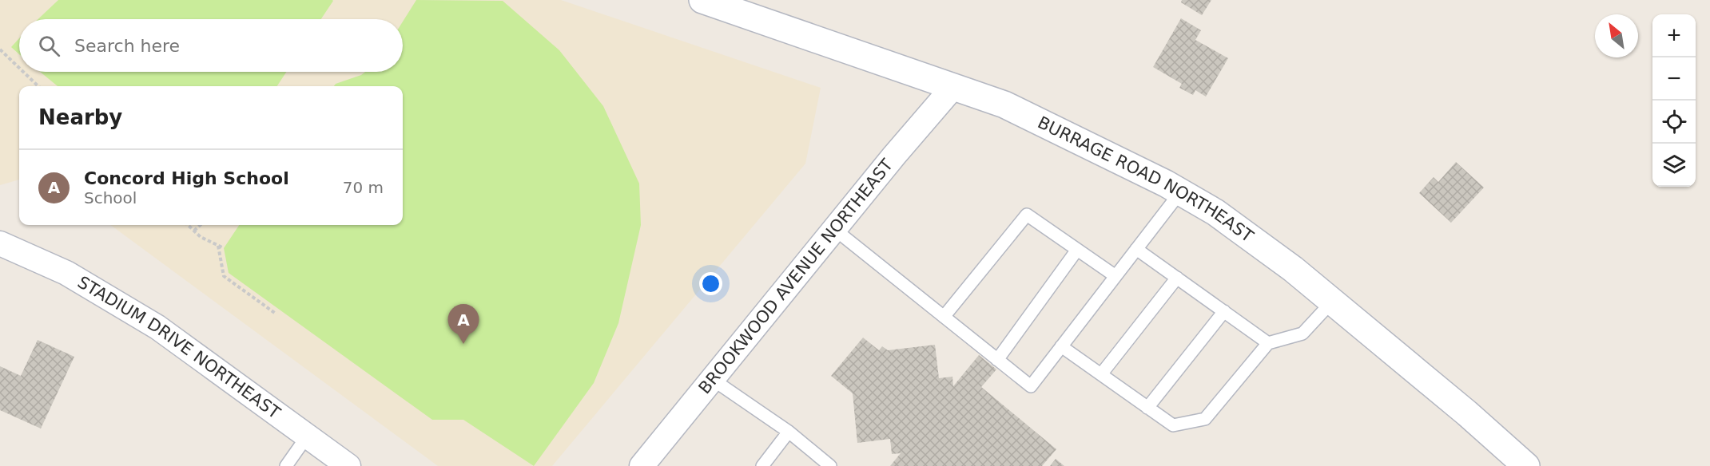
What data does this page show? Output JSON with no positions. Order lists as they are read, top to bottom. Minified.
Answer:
{"streets":{"street":["BURRAGE ROAD NORTHEAST","BROOKWOOD AVENUE NORTHEAST","STADIUM DRIVE NORTHEAST"]},"crossings":[["BURRAGE ROAD NORTHEAST","BROOKWOOD AVENUE NORTHEAST"]],"north":"top left","page":{"map_buttons":["+","−"],"search":"Search here","heading":"Nearby","list":[{"mark":"A","name":"Concord High School","note":"School","value":"70 m"}],"pins":"A"}}
